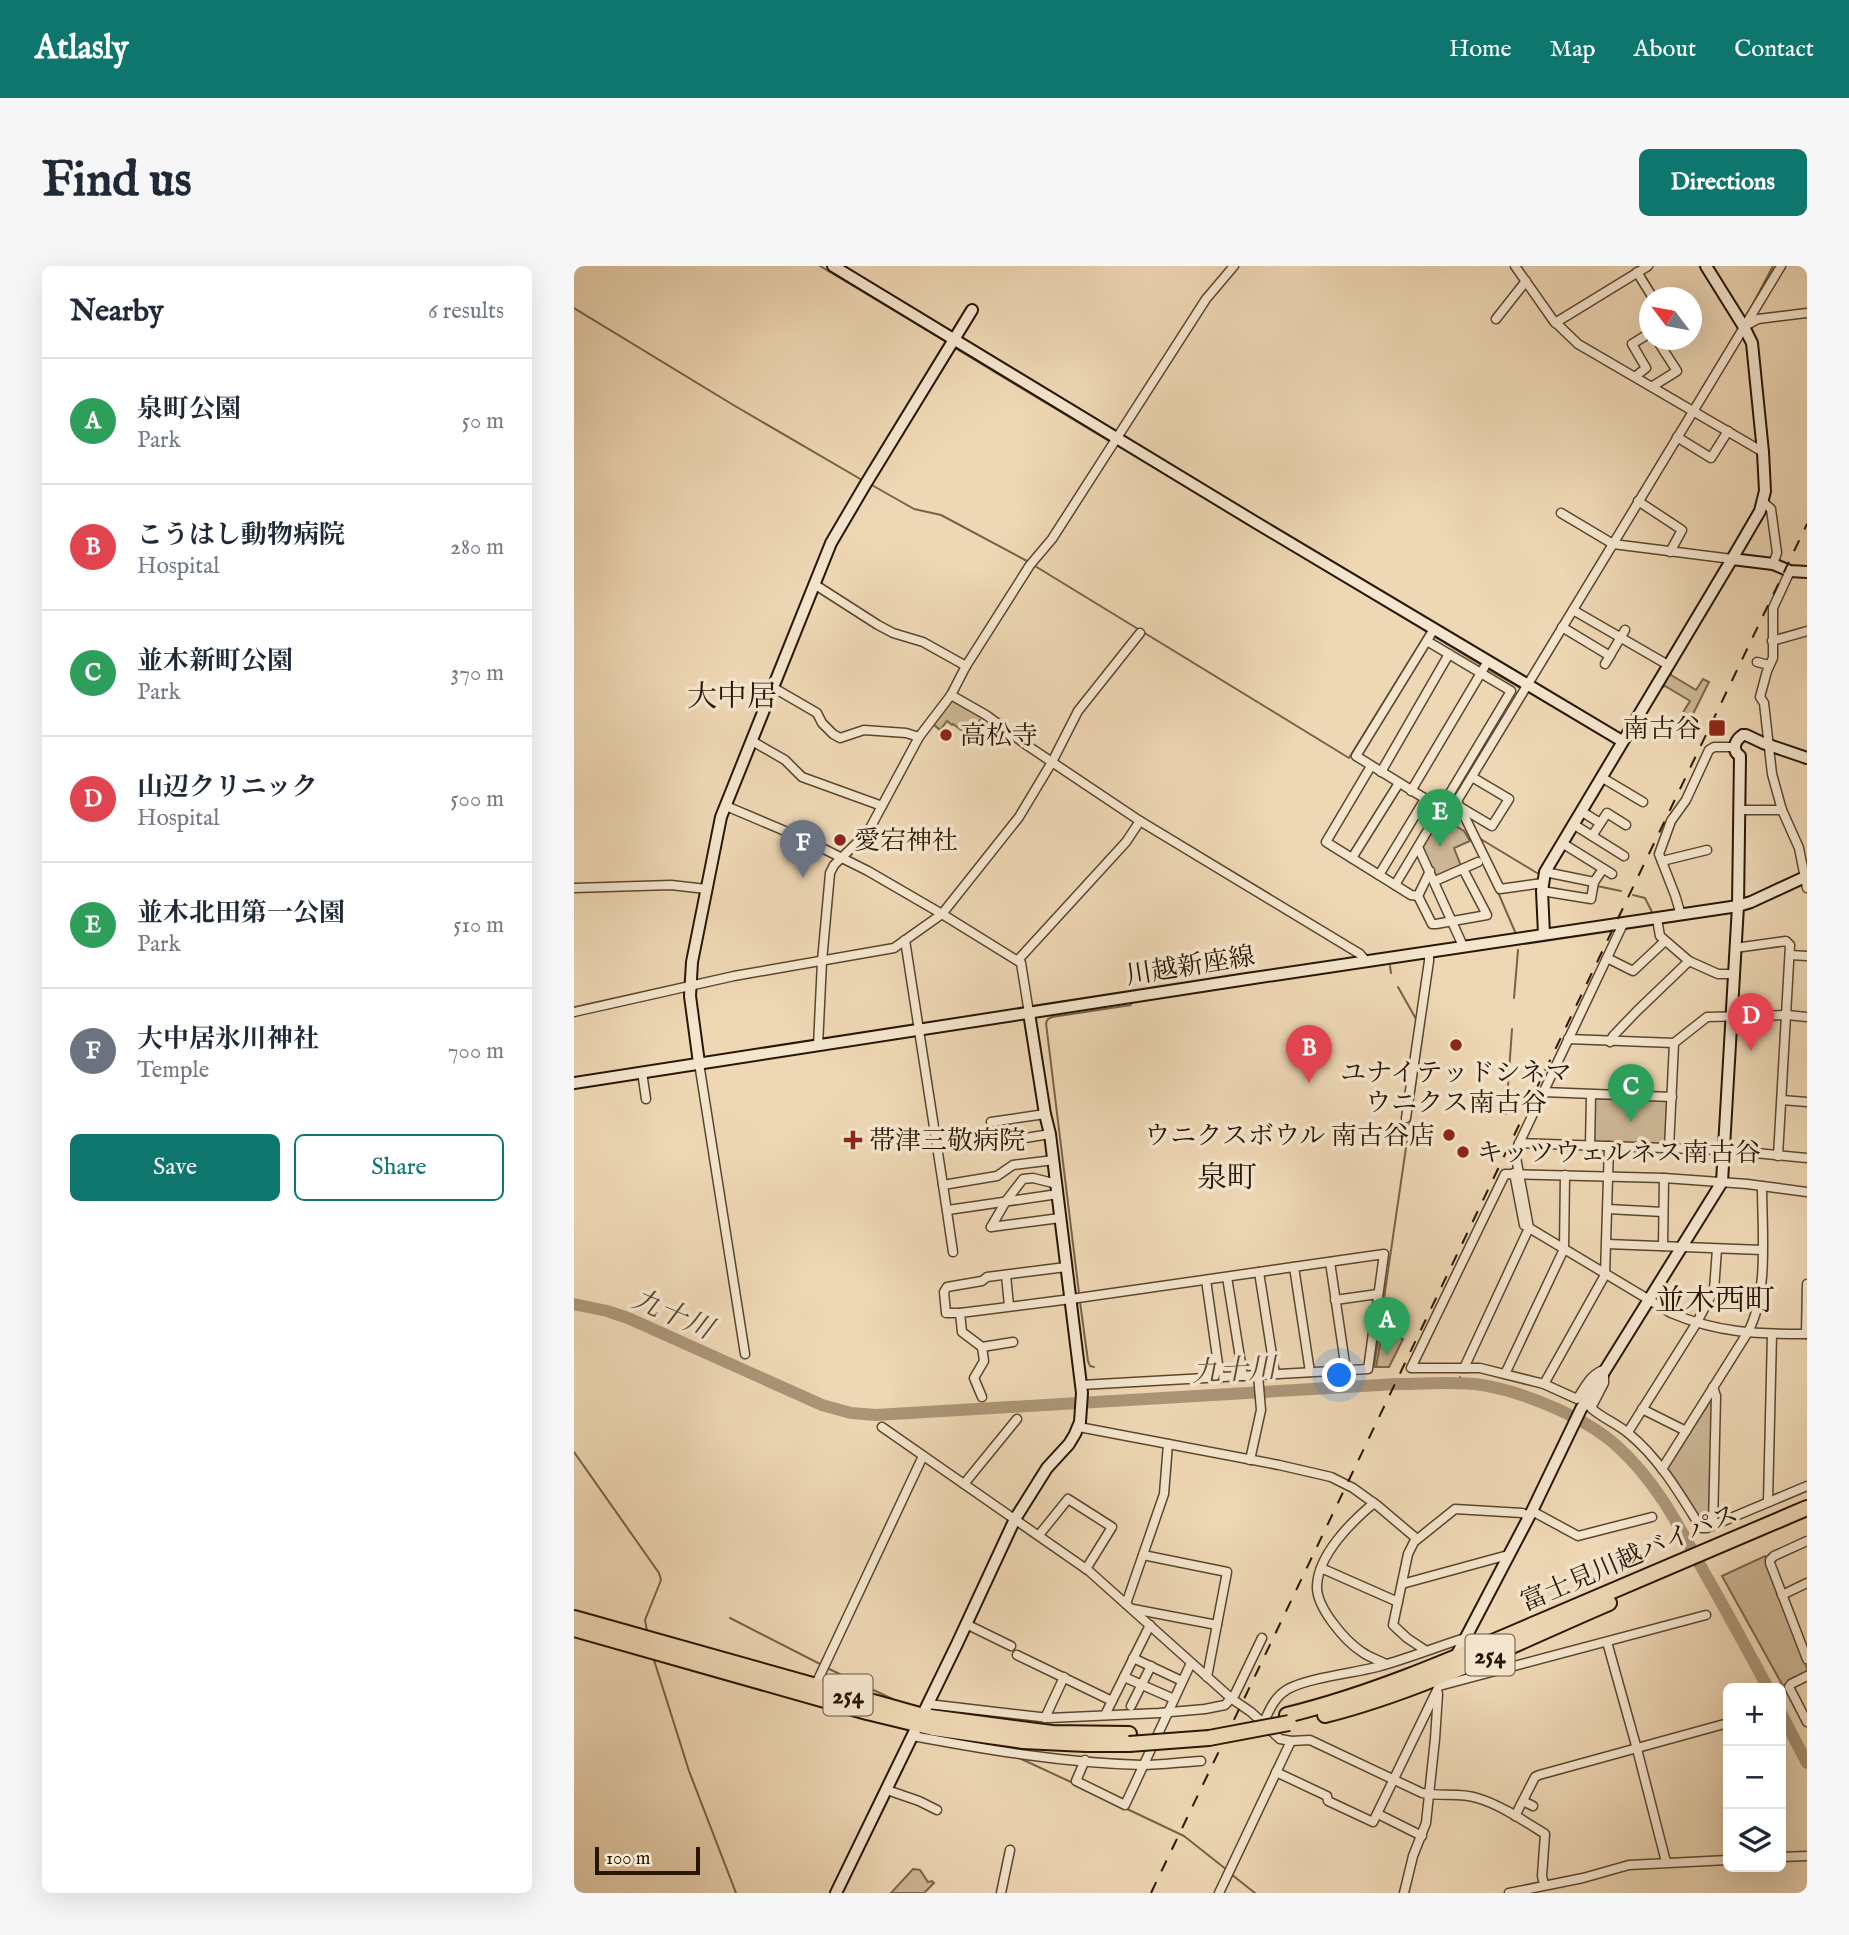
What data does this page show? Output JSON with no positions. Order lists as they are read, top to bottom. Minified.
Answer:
{"streets":{"highway":["富士見川越バイパス","254"],"street":["川越新座線"]},"districts":["大中居","泉町","並木西町"],"water":["九十川"],"places":{"transit":["南古谷"],"other":["高松寺","愛宕神社","ユナイテッドシネマ ウニクス南古谷","ウニクスボウル 南古谷店","キッツウェルネス南古谷"],"health":["帯津三敬病院"]},"scale_bar":"100 m","north":"top left","page":{"header":"Atlasly","nav":["Home","Map","About","Contact"],"buttons":["Directions",["Save","Share"]],"title":"Find us","heading":["Nearby","6 results"],"list":[{"mark":"A","name":"泉町公園","note":"Park","value":"50 m"},{"mark":"B","name":"こうはし動物病院","note":"Hospital","value":"280 m"},{"mark":"C","name":"並木新町公園","note":"Park","value":"370 m"},{"mark":"D","name":"山辺クリニック","note":"Hospital","value":"500 m"},{"mark":"E","name":"並木北田第一公園","note":"Park","value":"510 m"},{"mark":"F","name":"大中居氷川神社","note":"Temple","value":"700 m"}],"pins":["E","F","D","B","C","A"],"map_buttons":["+","−"],"scale":"100 m"}}
